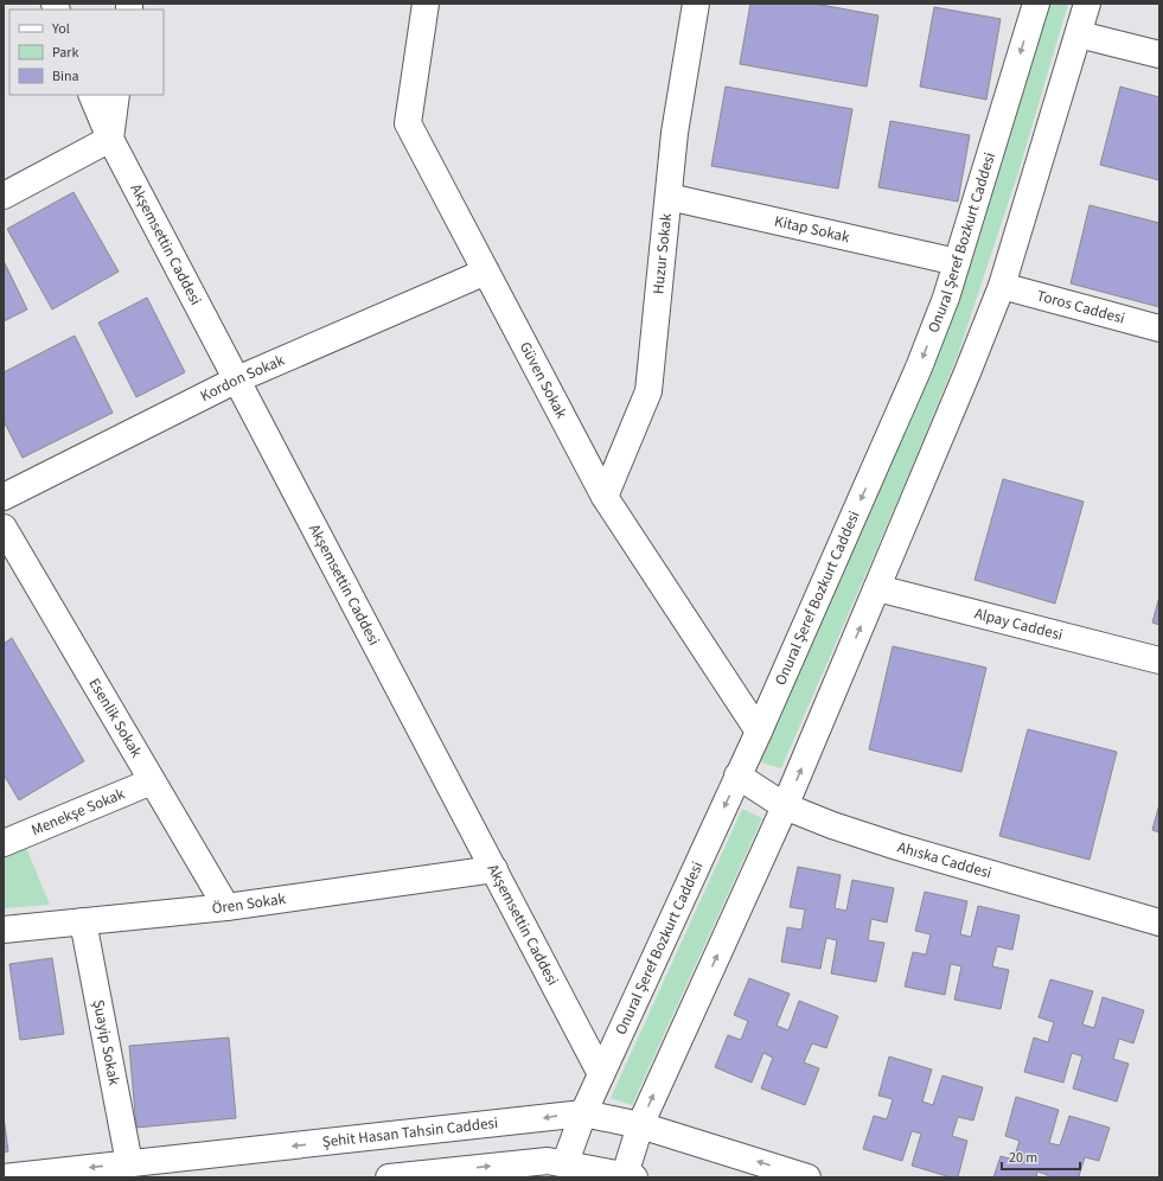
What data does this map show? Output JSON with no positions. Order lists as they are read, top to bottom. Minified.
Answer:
{"streets":{"street":["Kitap Sokak","Onural Şeref Bozkurt Caddesi","Akşemsettin Caddesi","Huzur Sokak","Toros Caddesi","Kordon Sokak","Güven Sokak","Alpay Caddesi","Esenlik Sokak","Menekşe Sokak","Ahıska Caddesi","Ören Sokak","Şuayip Sokak","Şehit Hasan Tahsin Caddesi"]},"crossings":[["Kitap Sokak","Onural Şeref Bozkurt Caddesi"],["Kitap Sokak","Huzur Sokak"],["Onural Şeref Bozkurt Caddesi","Akşemsettin Caddesi"],["Onural Şeref Bozkurt Caddesi","Güven Sokak"],["Onural Şeref Bozkurt Caddesi","Ahıska Caddesi"],["Onural Şeref Bozkurt Caddesi","Şehit Hasan Tahsin Caddesi"],["Akşemsettin Caddesi","Kordon Sokak"],["Akşemsettin Caddesi","Ören Sokak"],["Huzur Sokak","Güven Sokak"],["Kordon Sokak","Güven Sokak"],["Esenlik Sokak","Menekşe Sokak"],["Esenlik Sokak","Ören Sokak"],["Ören Sokak","Şuayip Sokak"],["Şuayip Sokak","Şehit Hasan Tahsin Caddesi"]],"one_way":["Şehit Hasan Tahsin Caddesi"],"legend":["Yol","Park","Bina"],"scale_bar":"20 m"}
